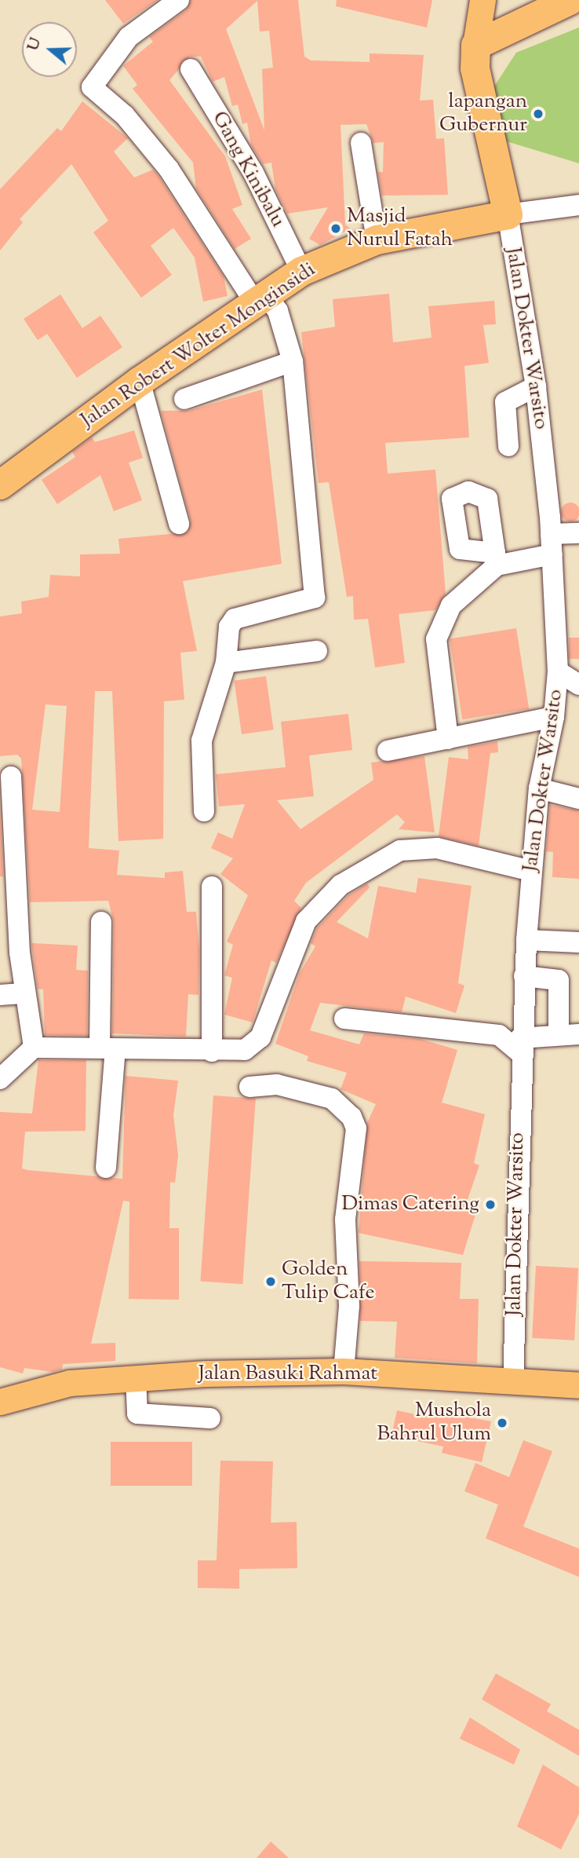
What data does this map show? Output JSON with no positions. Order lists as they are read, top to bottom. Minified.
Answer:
{"streets":{"highway":["Jalan Robert Wolter Monginsidi"],"main road":["Jalan Basuki Rahmat"],"street":["Gang Kinibalu","Jalan Dokter Warsito"]},"crossings":[["Gang Kinibalu","Jalan Robert Wolter Monginsidi"],["Jalan Dokter Warsito","Jalan Robert Wolter Monginsidi"],["Jalan Dokter Warsito","Jalan Basuki Rahmat"]],"places":["lapangan Gubernur","Masjid Nurul Fatah","Dimas Catering","Golden Tulip Cafe","Mushola Bahrul Ulum"],"north":"left"}
